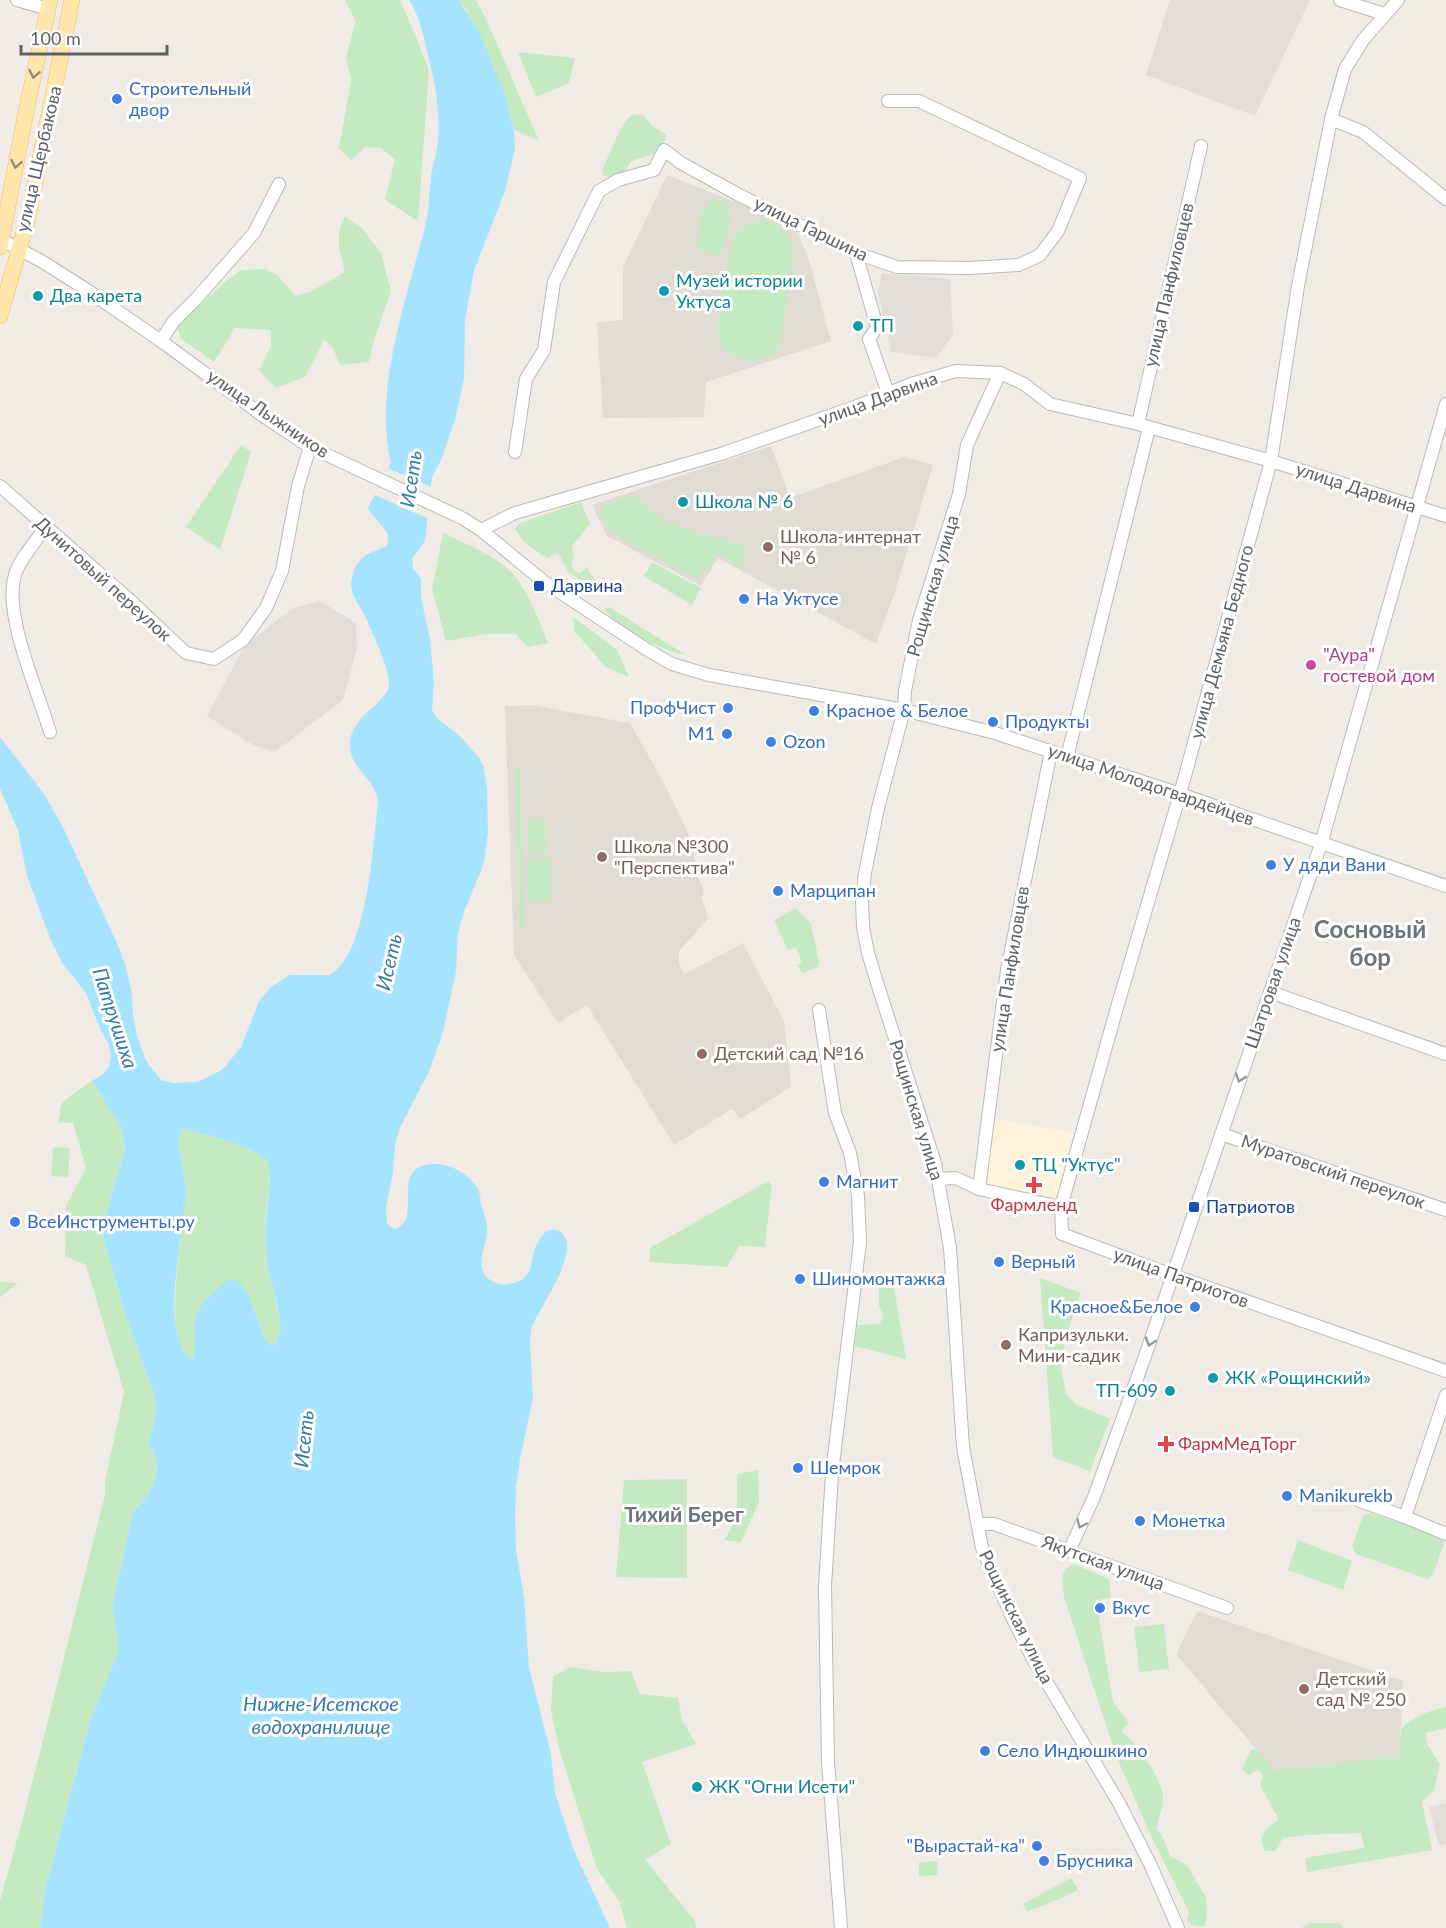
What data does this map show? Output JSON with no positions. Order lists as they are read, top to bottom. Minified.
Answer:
{"streets":{"main road":["улица Щербакова"],"street":["улица Гаршина","улица Панфиловцев","улица Дарвина","улица Лыжников","Дунитовый переулок","Рощинская улица","улица Демьяна Бедного","улица Молодогвардейцев","Шатровая улица","Муратовский переулок","улица Патриотов","Якутская улица"]},"crossings":[["улица Щербакова","улица Лыжников"],["улица Панфиловцев","улица Дарвина"],["улица Панфиловцев","улица Молодогвардейцев"],["улица Дарвина","улица Лыжников"],["улица Дарвина","Рощинская улица"],["улица Дарвина","улица Демьяна Бедного"],["улица Дарвина","Шатровая улица"],["улица Лыжников","Дунитовый переулок"],["улица Лыжников","улица Молодогвардейцев"],["Рощинская улица","улица Молодогвардейцев"],["Рощинская улица","Якутская улица"],["улица Демьяна Бедного","улица Молодогвардейцев"],["улица Демьяна Бедного","улица Патриотов"],["улица Молодогвардейцев","Шатровая улица"],["Шатровая улица","Муратовский переулок"],["Шатровая улица","улица Патриотов"],["Шатровая улица","Якутская улица"]],"one_way":["Шатровая улица"],"districts":["Сосновый бор","Тихий Берег"],"water":["Исеть","Патрушиха","Нижне-Исетское водохранилище"],"places":{"other":["Строительный двор","Музей истории Уктуса","Два карета","ТП","Школа № 6","Школа-интернат № 6","На Уктусе","\"Аура\" гостевой дом","ПрофЧист","Красное & Белое","Продукты","M1","Ozon","Школа №300 \"Перспектива\"","У дяди Вани","Марципан","Детский сад №16","ТЦ \"Уктус\"","Магнит","ВсеИнструменты.ру","Верный","Шиномонтажка","Красное&Белое","Капризульки. Мини-садик","ЖК «Рощинский»","ТП-609","Шемрок","Manikurekb","Монетка","Вкус","Детский сад № 250","Село Индюшкино","ЖК \"Огни Исети\"","\"Вырастай-ка\"","Брусника"],"transit":["Дарвина","Патриотов"],"health":["Фармленд","ФармМедТорг"]},"scale_bar":"100 m"}
